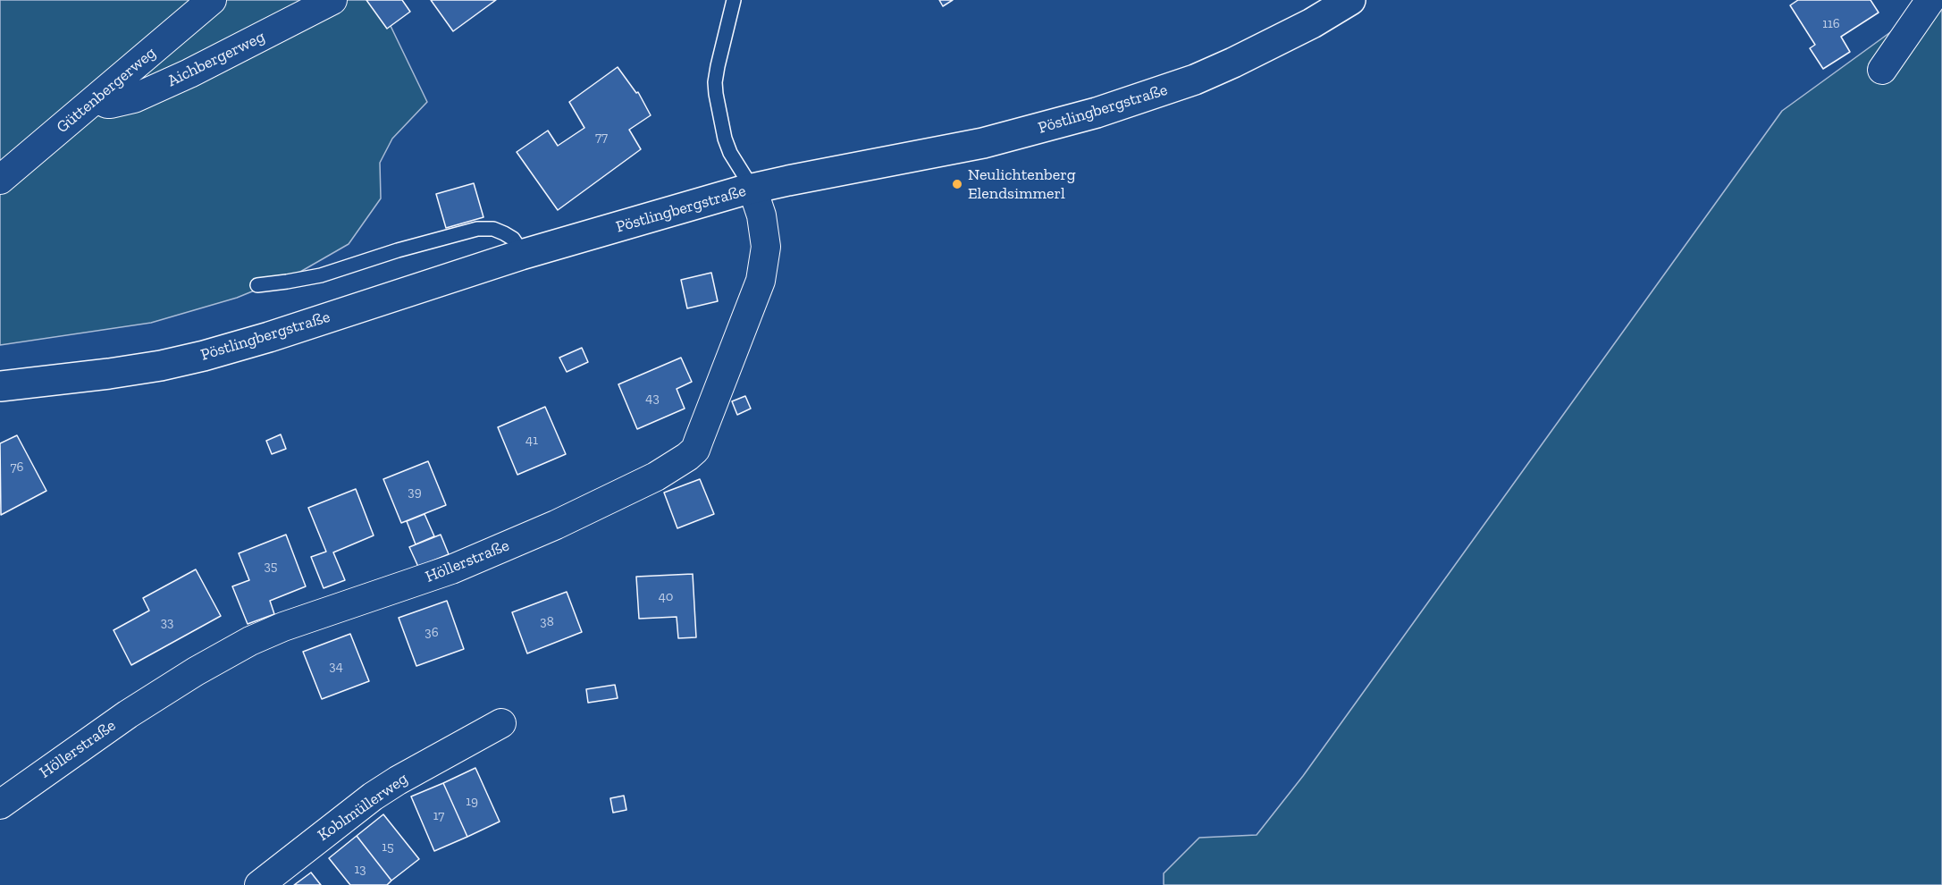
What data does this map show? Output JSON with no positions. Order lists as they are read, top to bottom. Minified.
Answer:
{"streets":{"main road":["Pöstlingbergstraße"],"street":["Aichbergerweg","Güttenbergerweg","Höllerstraße","Koblmüllerweg"]},"crossings":[["Aichbergerweg","Güttenbergerweg"],["Pöstlingbergstraße","Höllerstraße"]],"places":["Neulichtenberg Elendsimmerl"],"house_numbers":["116","77","43","41","76","39","35","40","38","33","36","34","19","17","15","13"]}
